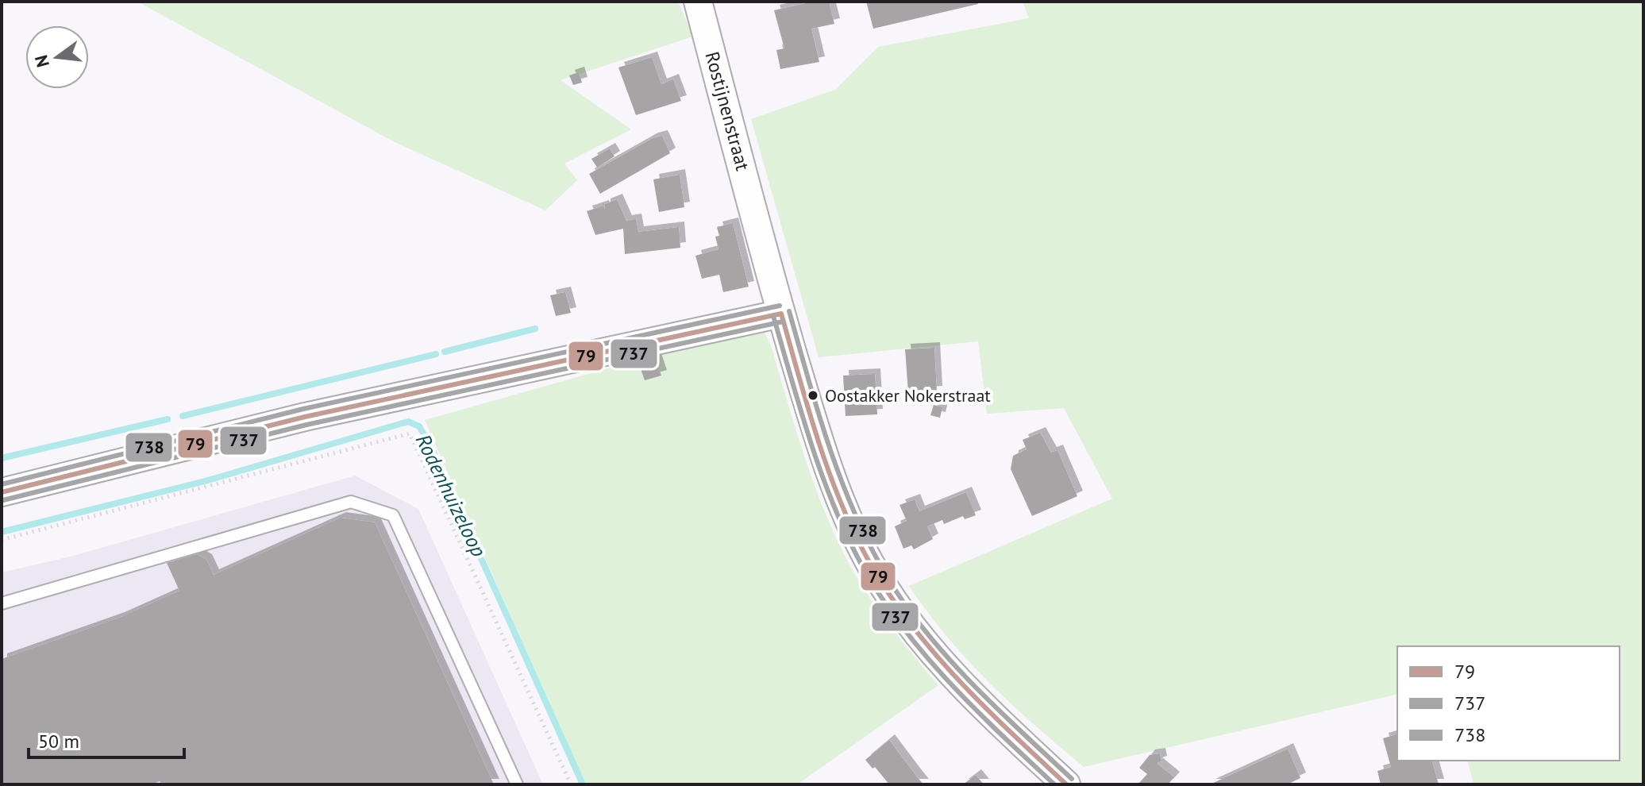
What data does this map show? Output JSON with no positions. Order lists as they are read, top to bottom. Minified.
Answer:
{"streets":{"street":["Rostijnenstraat"]},"water":["Rodenhuizeloop"],"places":["Oostakker Nokerstraat"],"lines":["transit line 738","transit line 79","transit line 737"],"legend":["79","737","738"],"scale_bar":"50 m","north":"left"}
